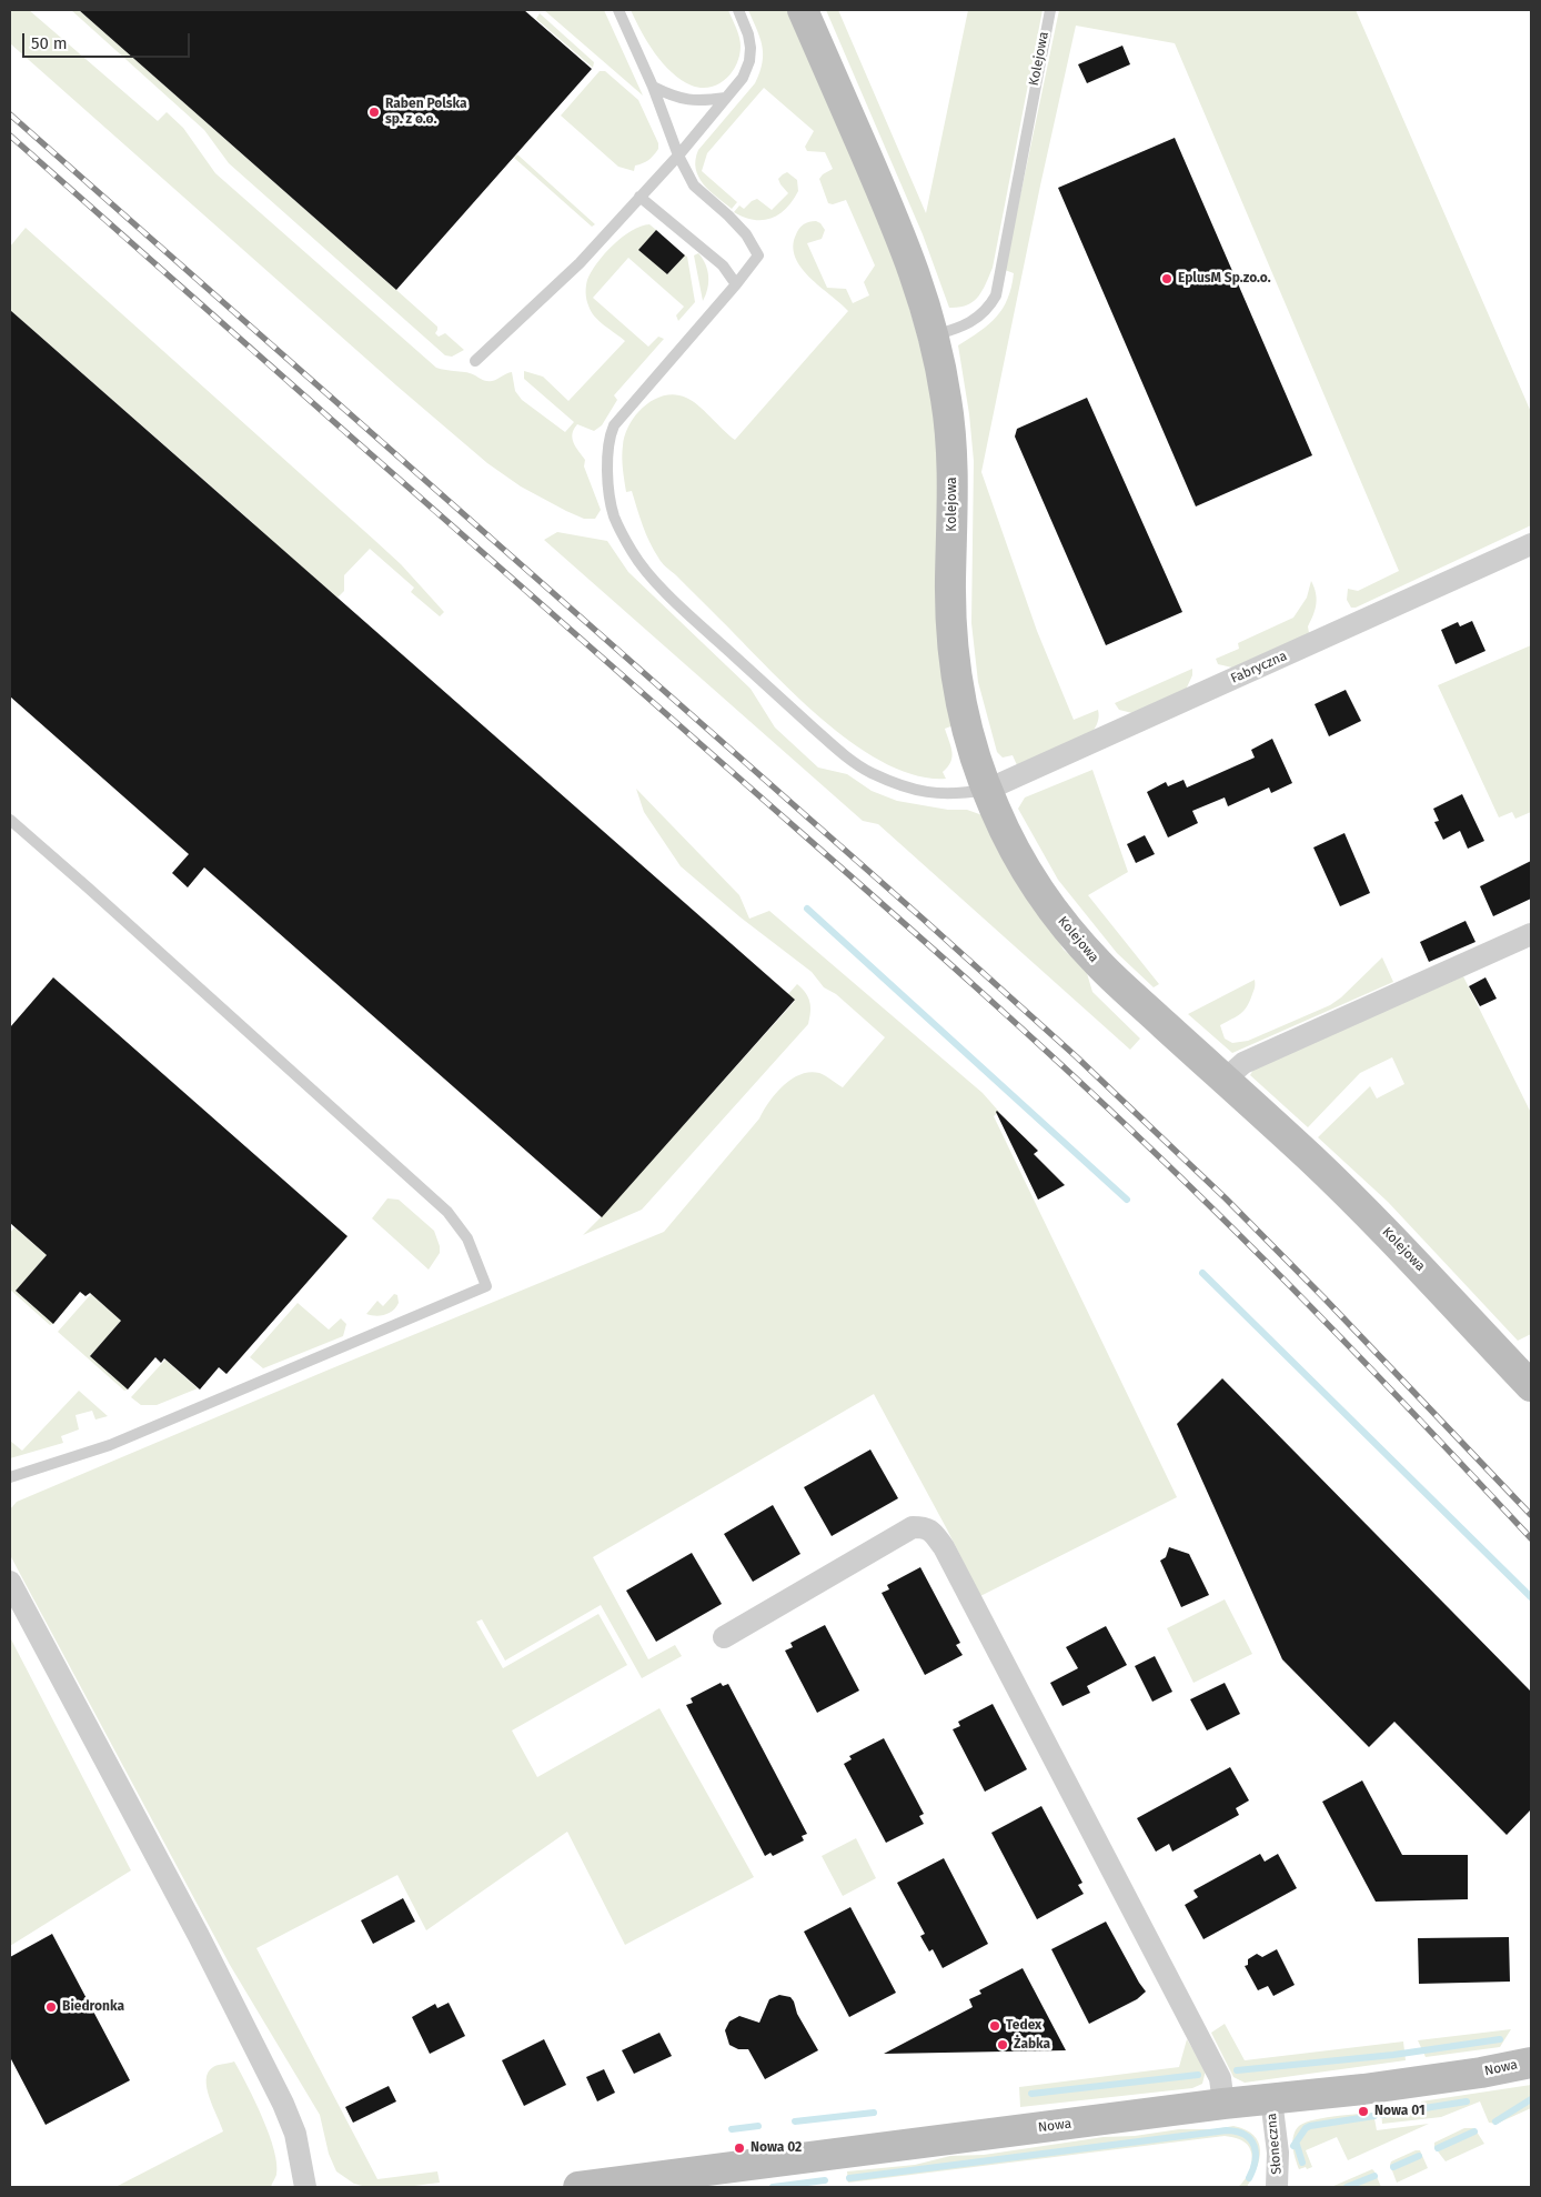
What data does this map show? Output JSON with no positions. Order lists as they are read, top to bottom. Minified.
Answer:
{"streets":{"street":["Kolejowa","Fabryczna","Nowa","Słoneczna"]},"crossings":[["Kolejowa","Fabryczna"],["Nowa","Słoneczna"]],"places":["Raben Polska sp. z o.o.","EplusM Sp.zo.o.","Biedronka","Tedex","Żabka","Nowa 01","Nowa 02"],"scale_bar":"50 m"}
